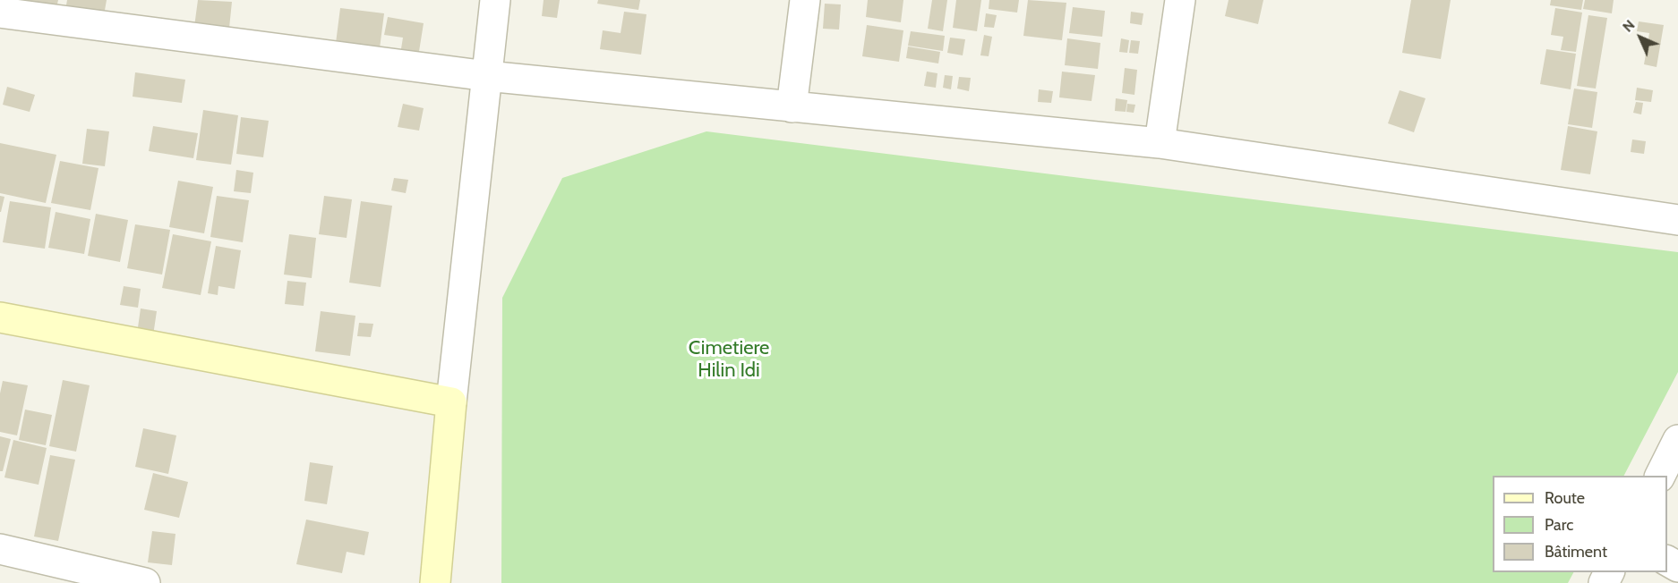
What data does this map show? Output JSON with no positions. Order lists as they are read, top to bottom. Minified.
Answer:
{"parks":["Cimetiere Hilin Idi"],"legend":["Route","Parc","Bâtiment"],"north":"top left"}
